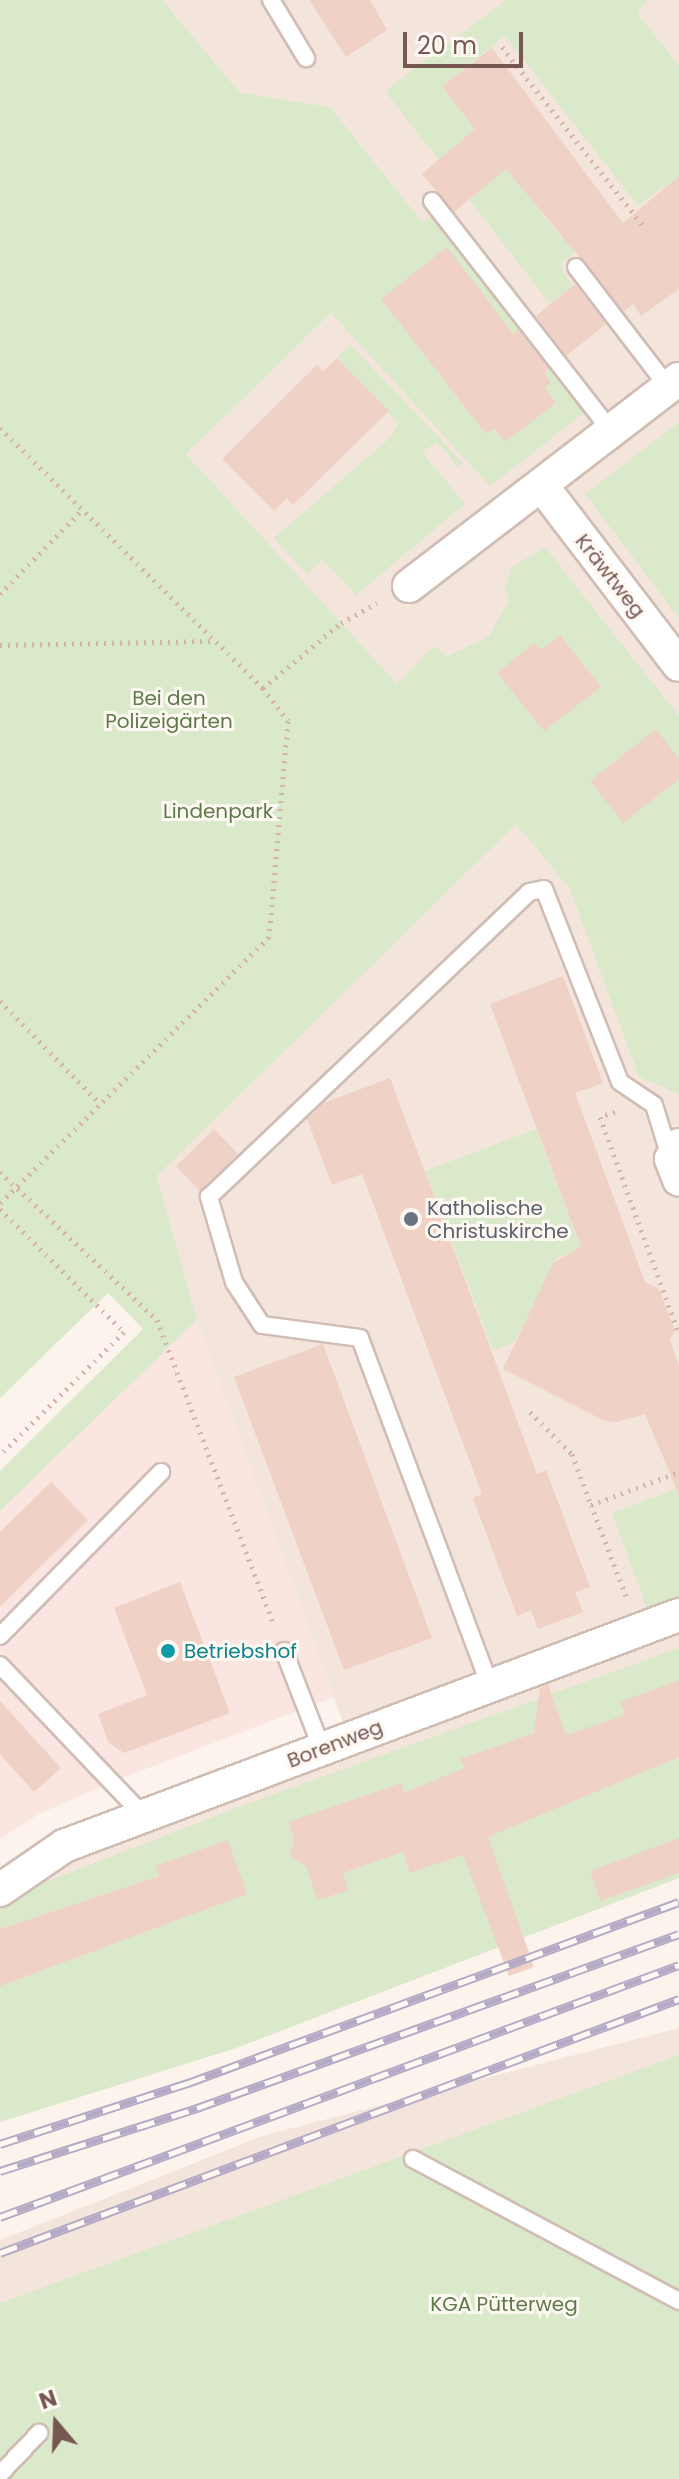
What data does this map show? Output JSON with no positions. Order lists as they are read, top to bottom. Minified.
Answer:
{"streets":{"street":["Kräwtweg","Borenweg"]},"parks":["Bei den Polizeigärten","Lindenpark","KGA Pütterweg"],"places":["Katholische Christuskirche","Betriebshof"],"scale_bar":"20 m","north":"top"}
